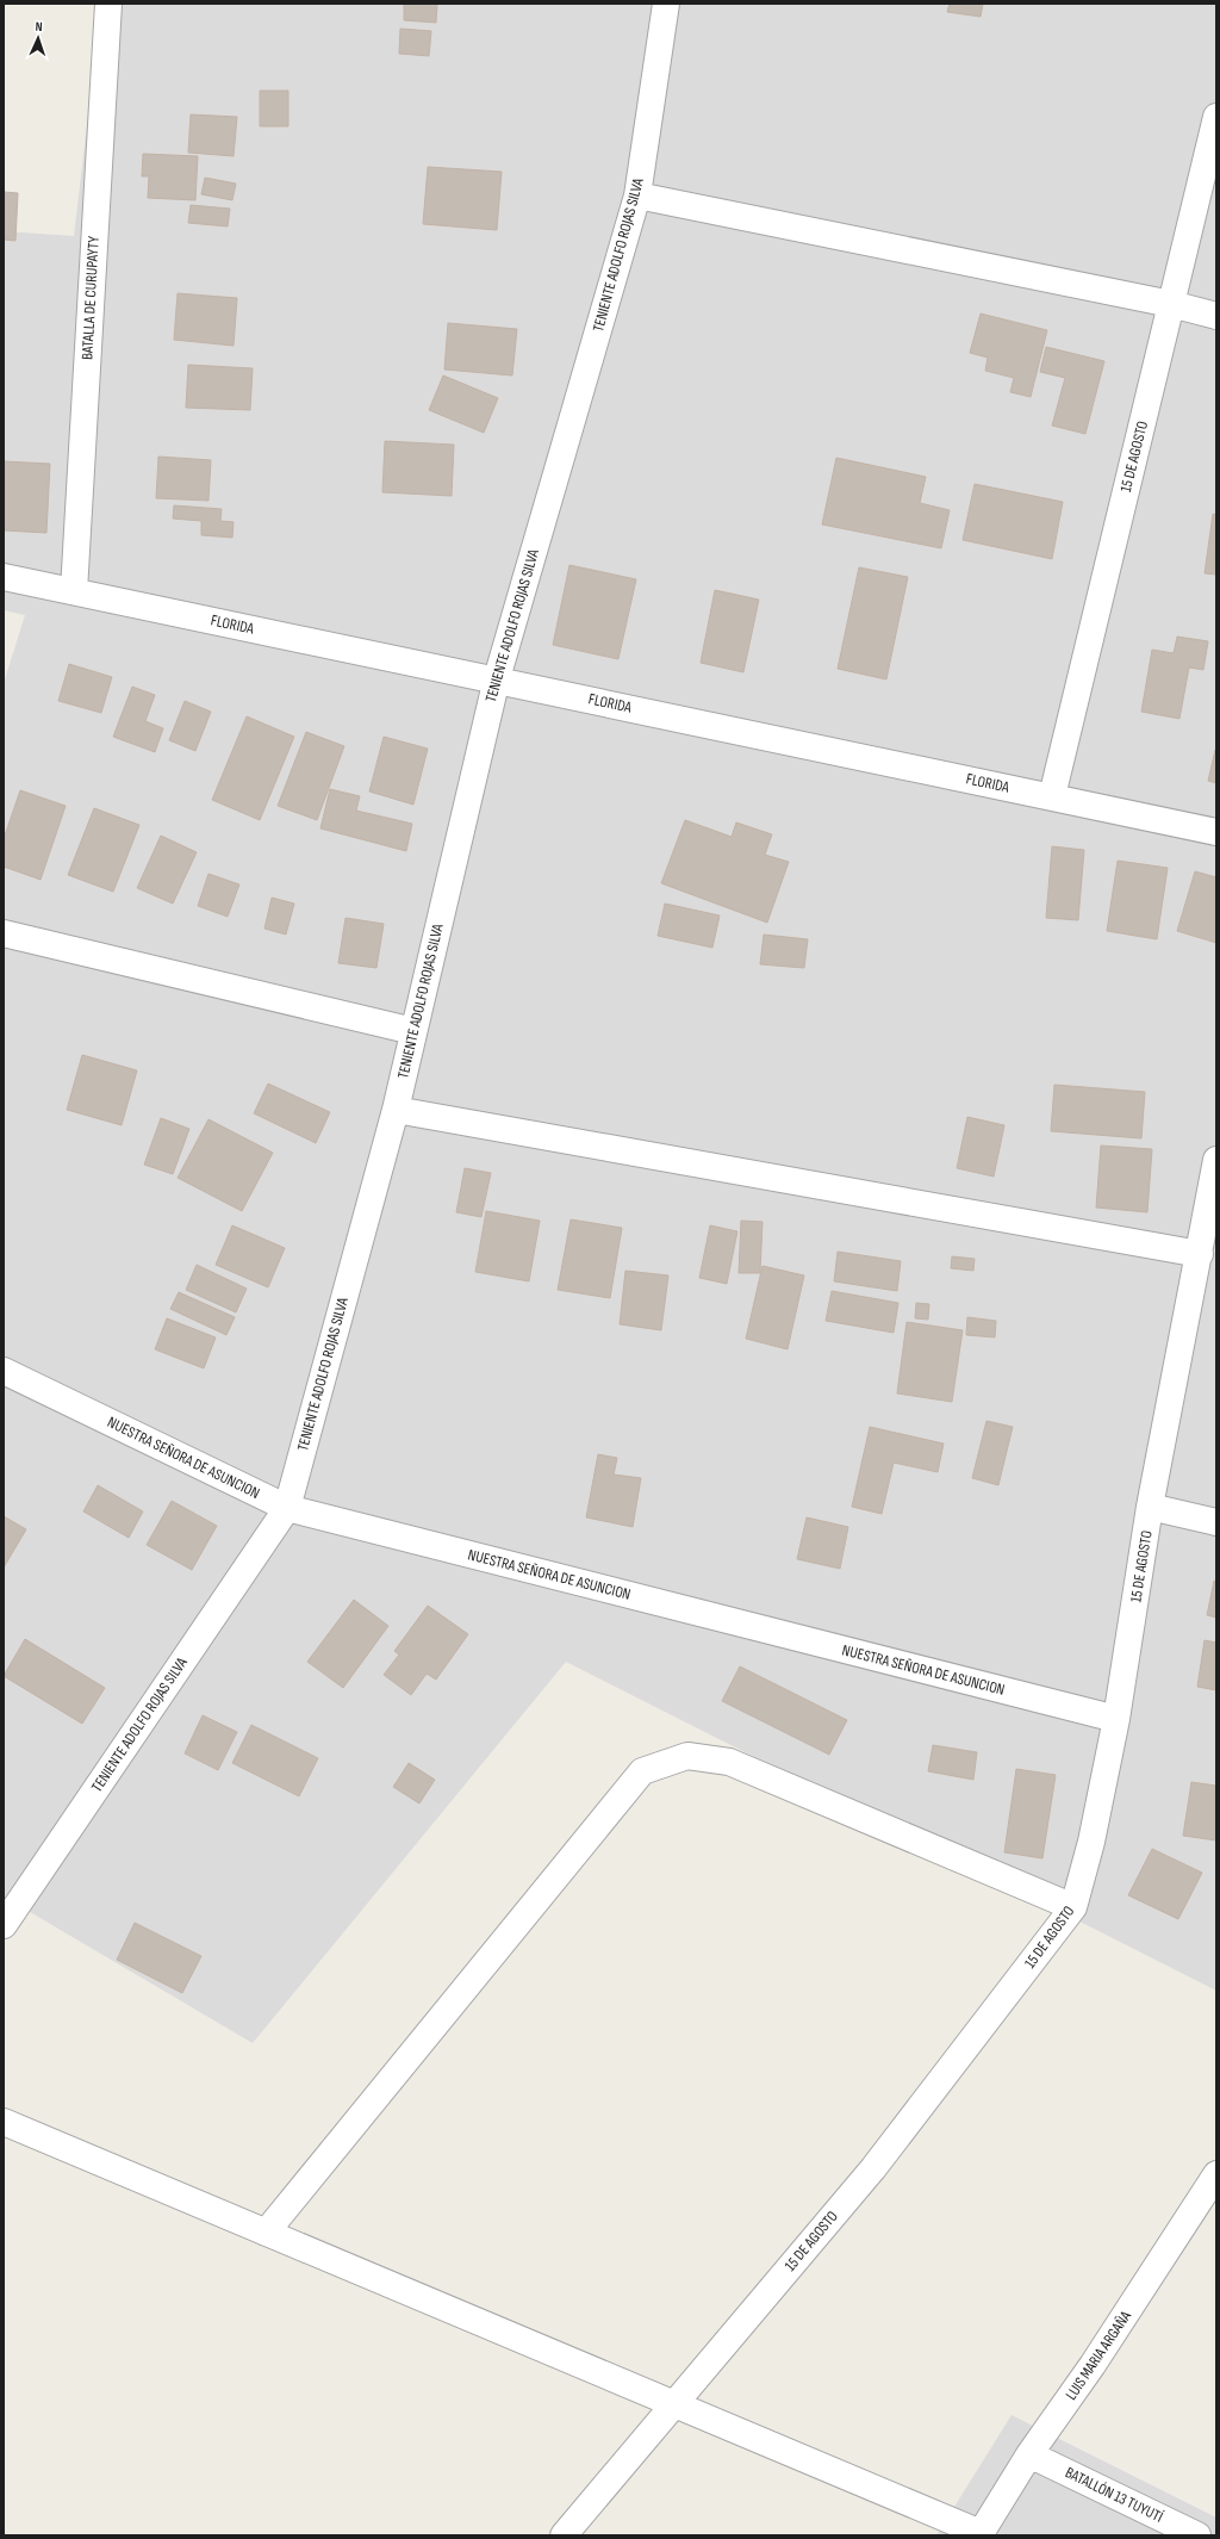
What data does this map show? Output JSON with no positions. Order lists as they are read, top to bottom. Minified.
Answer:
{"streets":{"street":["TENIENTE ADOLFO ROJAS SILVA","BATALLA DE CURUPAYTY","15 DE AGOSTO","FLORIDA","NUESTRA SEÑORA DE ASUNCION","LUIS MARIA ARGAÑA","BATALLÓN 13 TUYUTÍ"]},"crossings":[["TENIENTE ADOLFO ROJAS SILVA","FLORIDA"],["TENIENTE ADOLFO ROJAS SILVA","NUESTRA SEÑORA DE ASUNCION"],["BATALLA DE CURUPAYTY","FLORIDA"],["15 DE AGOSTO","FLORIDA"],["15 DE AGOSTO","NUESTRA SEÑORA DE ASUNCION"],["LUIS MARIA ARGAÑA","BATALLÓN 13 TUYUTÍ"]],"north":"top"}
